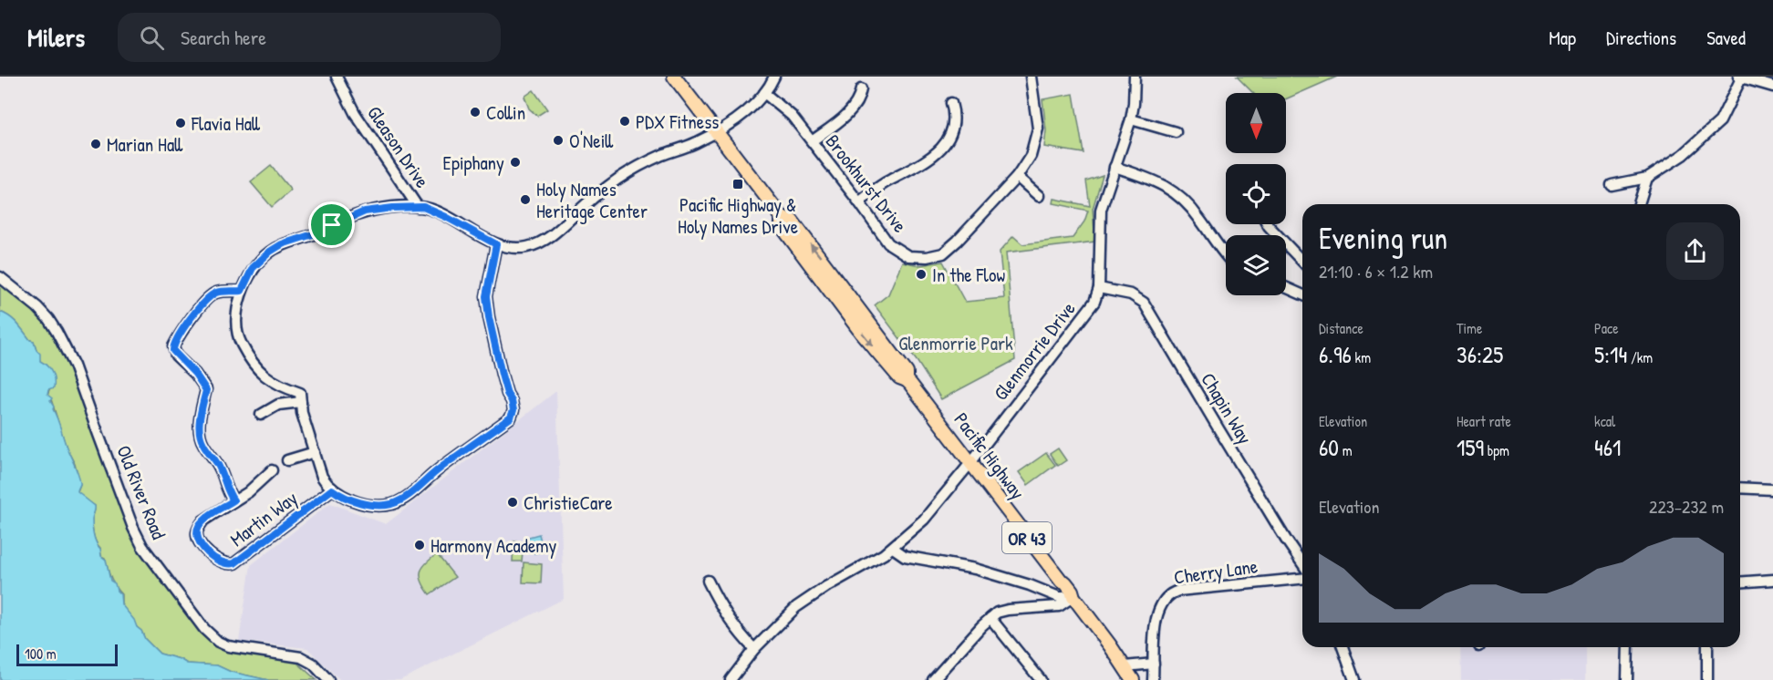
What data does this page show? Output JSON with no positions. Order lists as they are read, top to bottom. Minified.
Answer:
{"streets":{"main road":["Pacific Highway","OR 43"],"street":["Gleason Drive","Brookhurst Drive","Glenmorrie Drive","Chapin Way","Old River Road","Martin Way","Cherry Lane"]},"crossings":[["Glenmorrie Drive","Chapin Way"],["Glenmorrie Drive","Pacific Highway"]],"parks":["Glenmorrie Park"],"places":{"other":["Collin","PDX Fitness","Flavia Hall","O'Neill","Marian Hall","Epiphany","Holy Names Heritage Center","In the Flow","ChristieCare","Harmony Academy"],"transit":["Pacific Highway & Holy Names Drive"]},"scale_bar":"100 m","north":"bottom","page":{"header":"Milers","search":"Search here","nav":["Map","Directions","Saved"],"heading":["Evening run","21:10 · 6 × 1.2 km"],"stats":[["Distance","6.96 km"],["Time","36:25"],["Pace","5:14 /km"],["Elevation","60 m"],["Heart rate","159 bpm"],["kcal","461"]],"chart":["Elevation","223–232 m"],"scale":"100 m"}}
